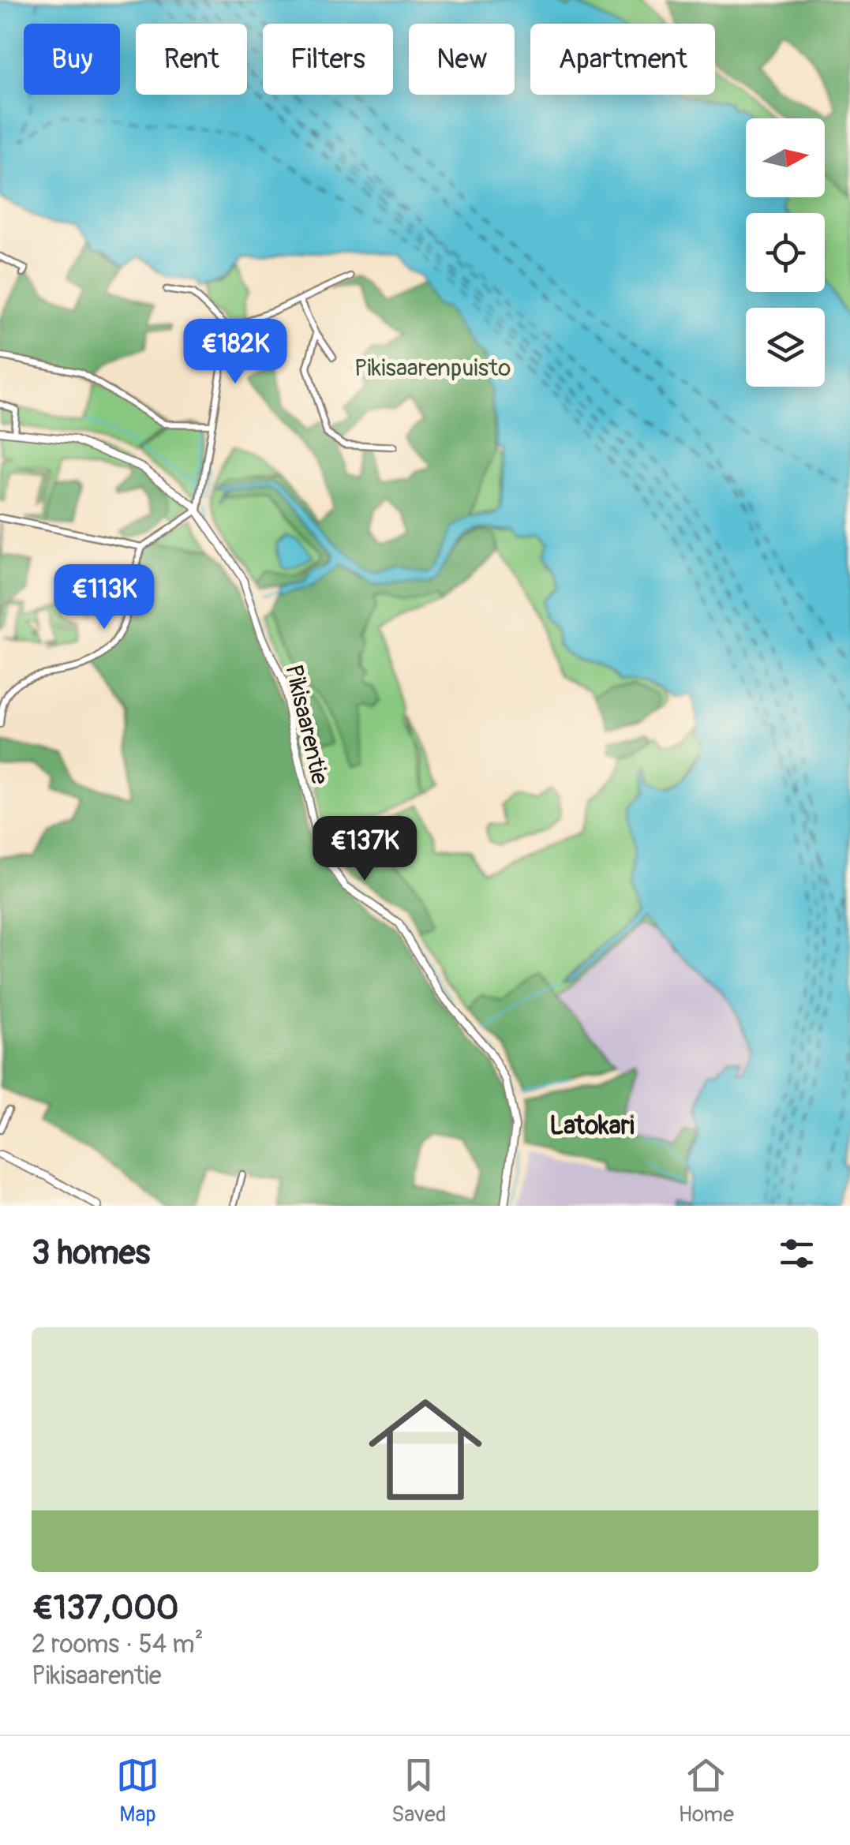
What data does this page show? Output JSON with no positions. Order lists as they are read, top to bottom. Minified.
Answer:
{"streets":{"street":["Pikisaarentie"]},"districts":["Latokari"],"parks":["Pikisaarenpuisto"],"north":"right","page":{"chip":["Buy","Rent","Filters","New","Apartment"],"price":["€182K","€113K","€137K"],"heading":"3 homes","list":[{"name":"€137,000","note":"2 rooms · 54 m² · Pikisaarentie"}],"tabs":["Map","Saved","Home"]}}
